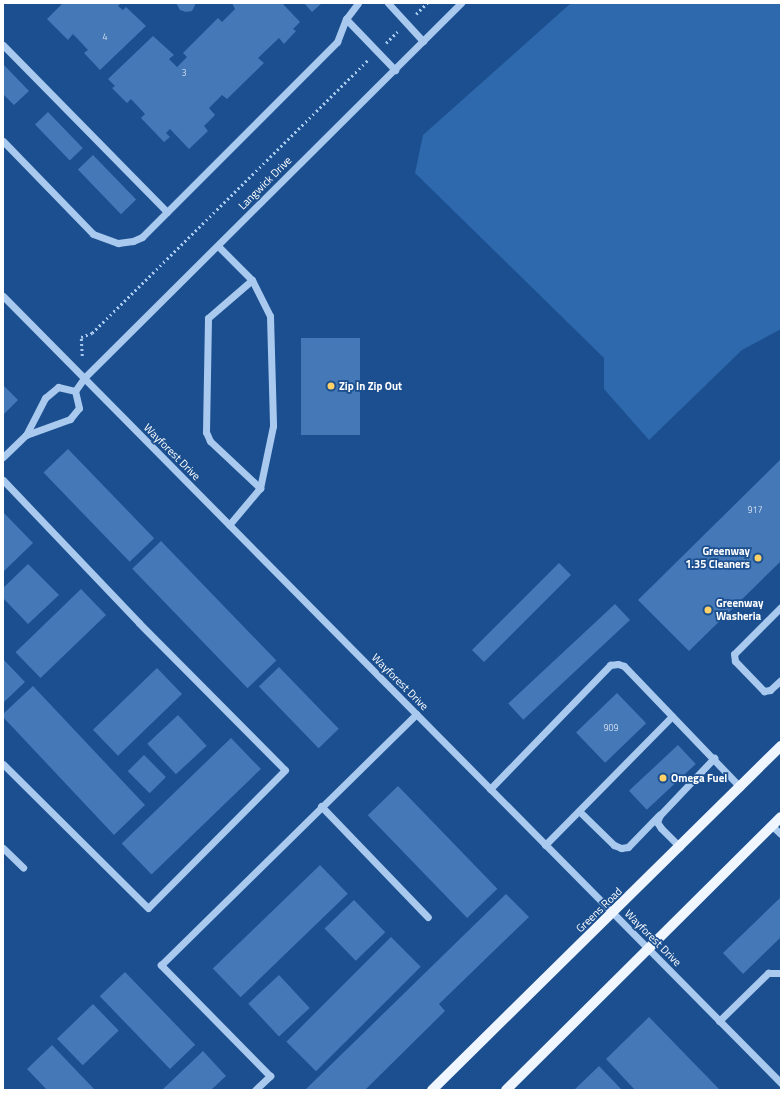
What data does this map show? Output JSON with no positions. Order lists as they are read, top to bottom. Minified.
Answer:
{"streets":{"main road":["Greens Road"],"street":["Langwick Drive","Wayforest Drive"]},"crossings":[["Langwick Drive","Wayforest Drive"],["Wayforest Drive","Greens Road"]],"places":["Zip In Zip Out","Greenway 1.35 Cleaners","Greenway Washeria","Omega Fuel"],"house_numbers":["4","3","917","909"]}
